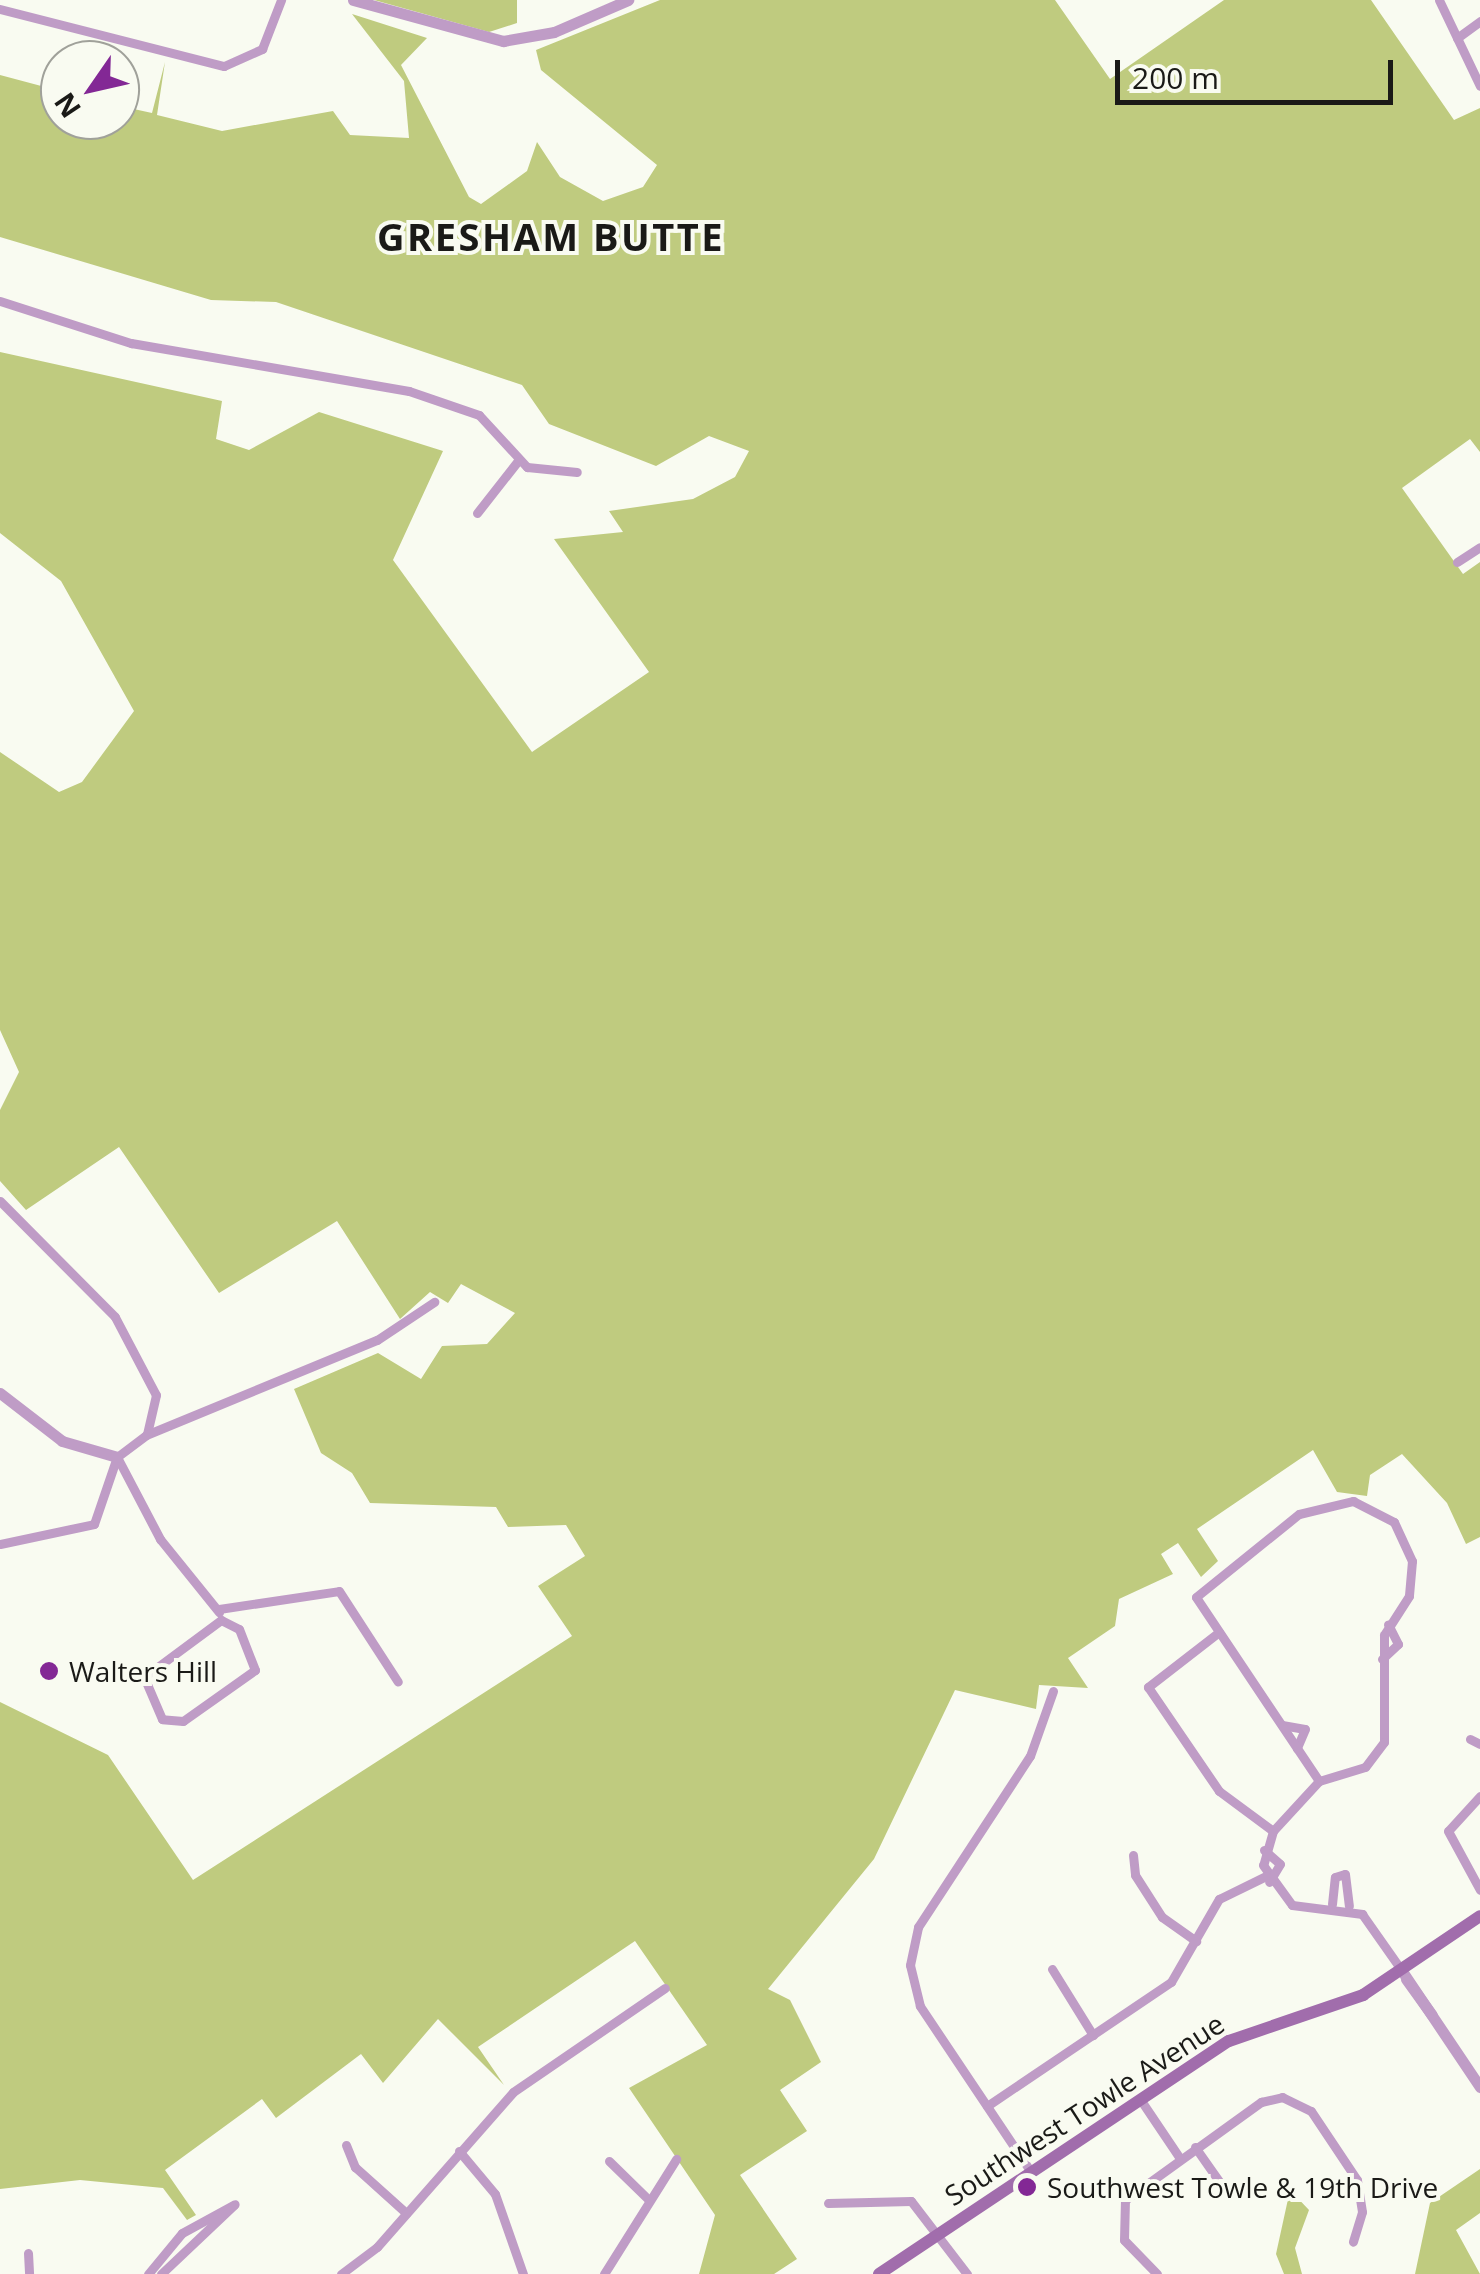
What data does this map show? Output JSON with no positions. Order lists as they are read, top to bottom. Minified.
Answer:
{"streets":{"main road":["Southwest Towle Avenue"]},"districts":["GRESHAM BUTTE"],"places":["Walters Hill","Southwest Towle & 19th Drive"],"scale_bar":"200 m","north":"bottom left"}
